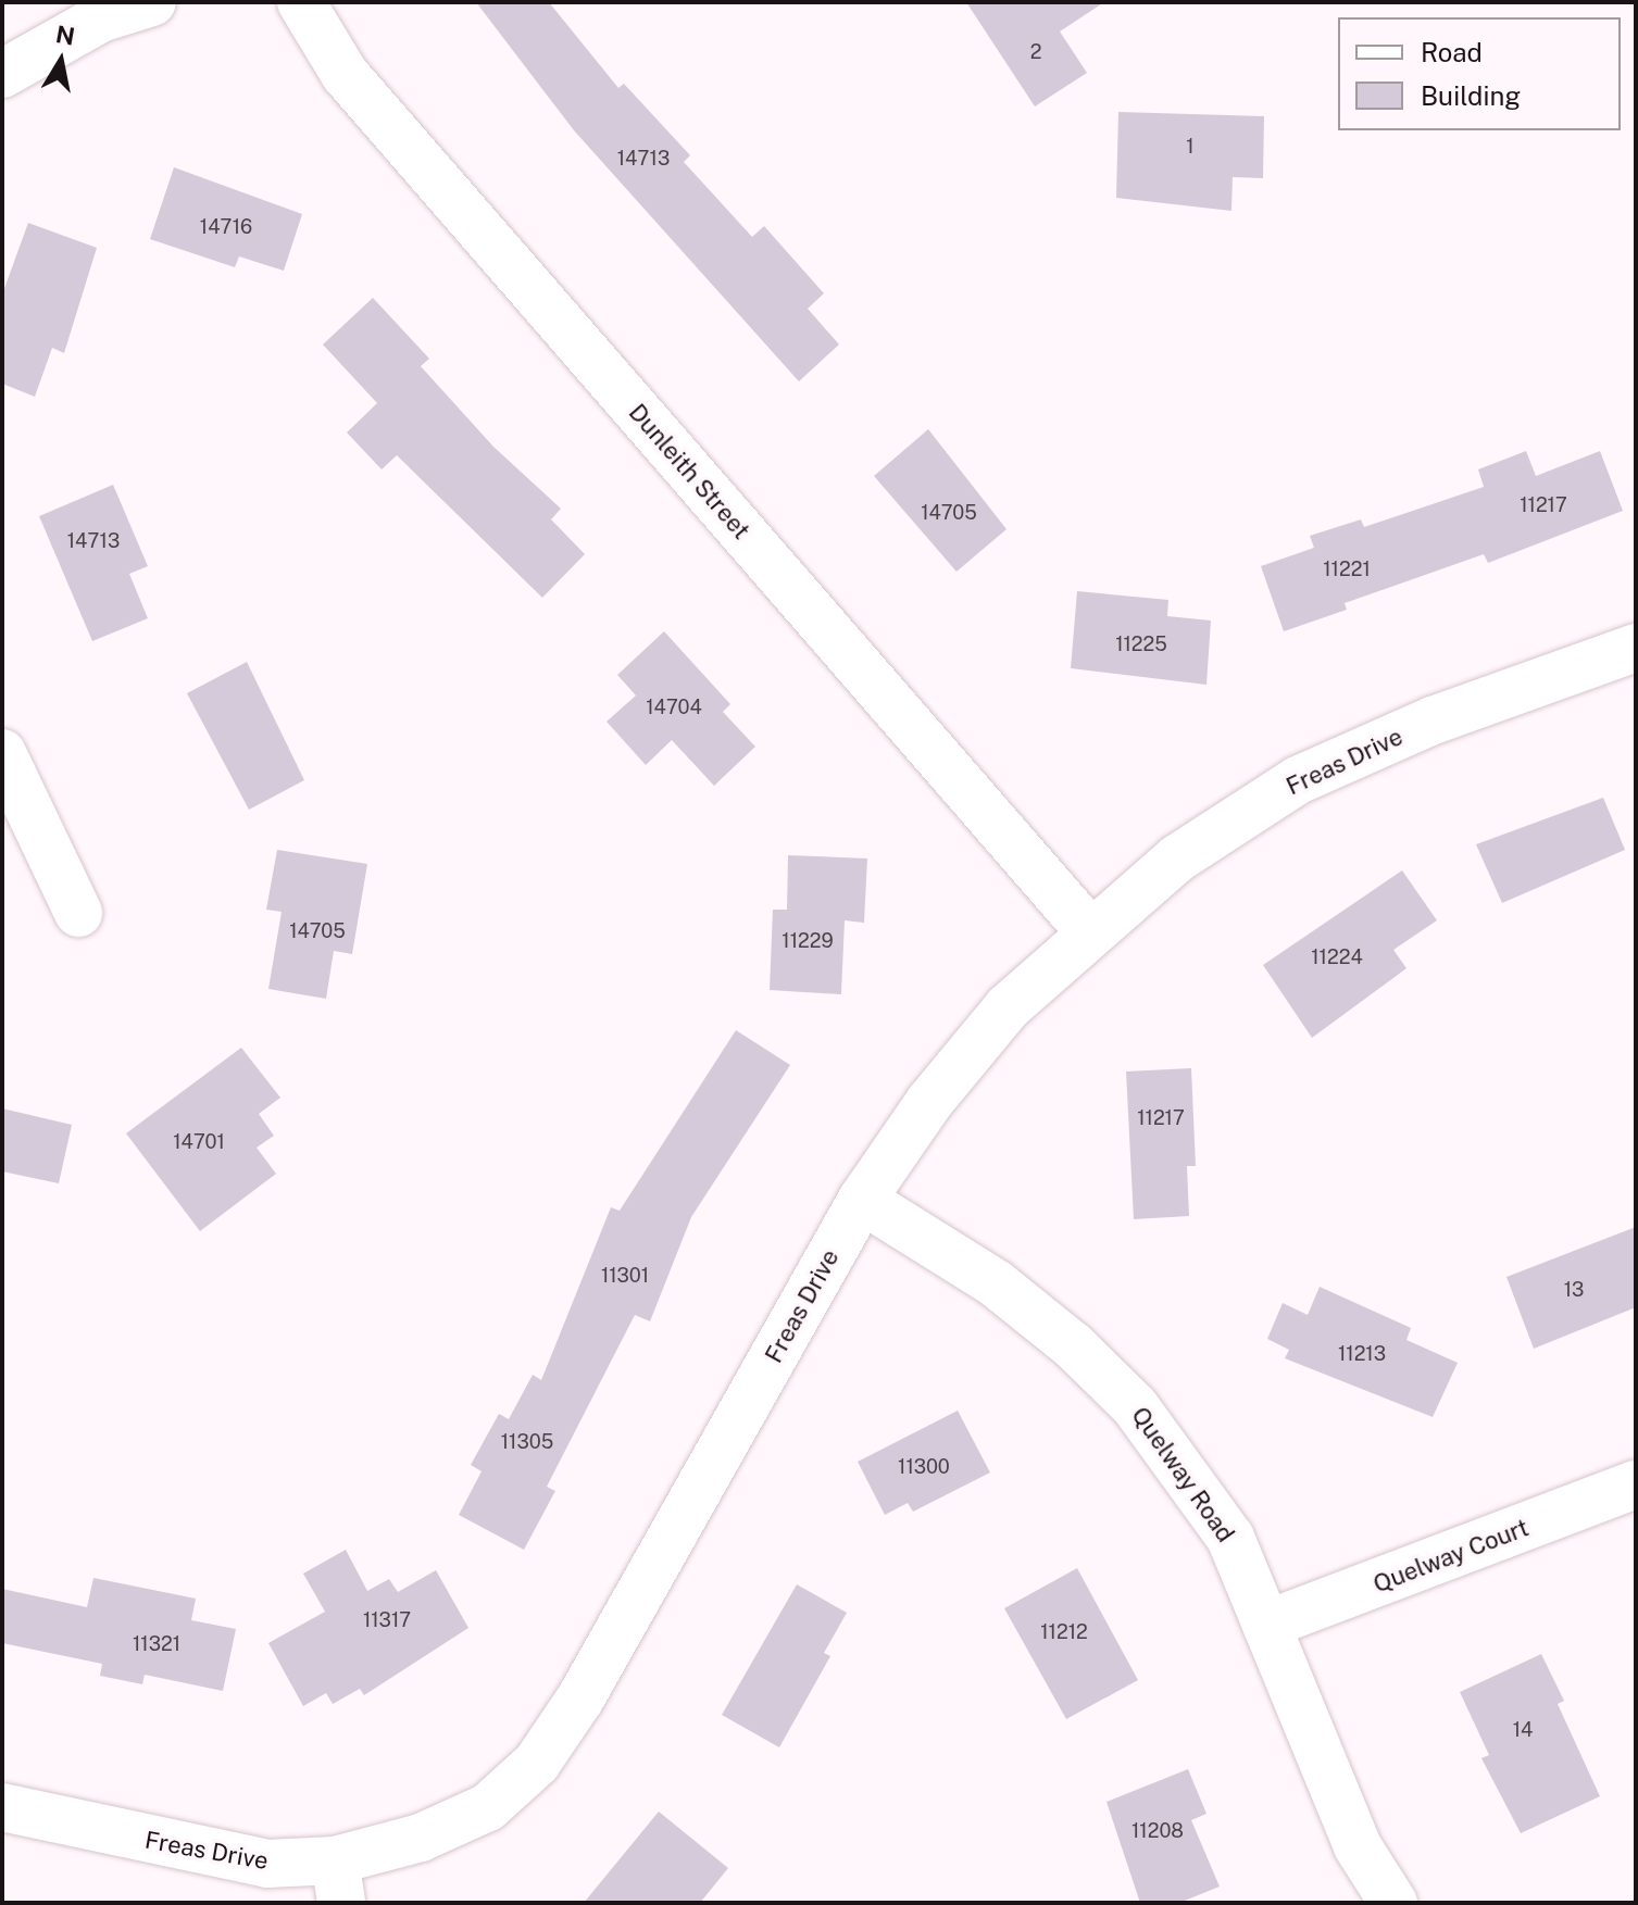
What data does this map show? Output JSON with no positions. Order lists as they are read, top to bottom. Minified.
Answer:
{"streets":{"street":["Dunleith Street","Freas Drive","Quelway Road","Quelway Court"]},"crossings":[["Dunleith Street","Freas Drive"],["Freas Drive","Quelway Road"],["Quelway Road","Quelway Court"]],"house_numbers":["2","1","14713","14716","11217","14705","14713","11221","11225","14704","14705","11229","11224","11217","14701","11301","13","11213","11305","11300","11317","11212","11321","14","11208"],"legend":["Road","Building"],"north":"top"}
